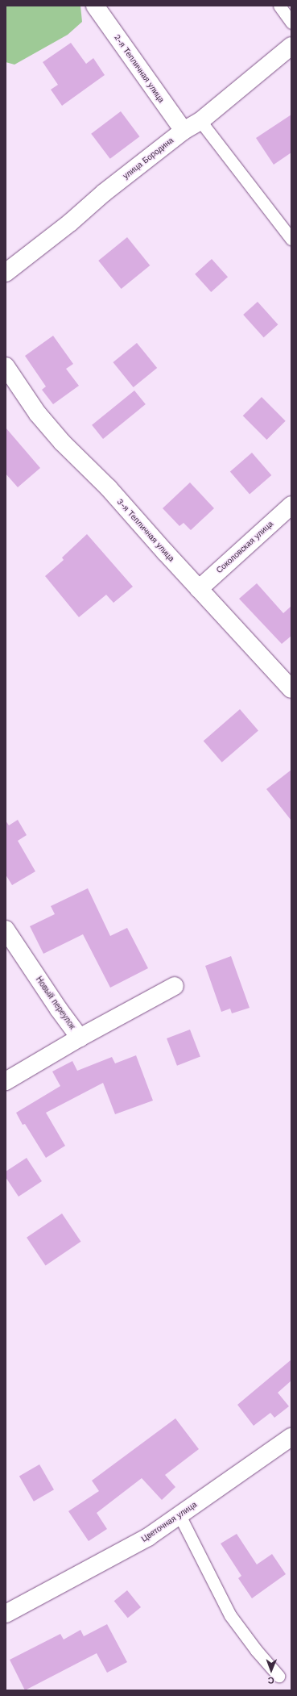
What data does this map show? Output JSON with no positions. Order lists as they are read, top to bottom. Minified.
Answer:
{"streets":{"street":["2-я Тепличная улица","улица Бородина","3-я Тепличная улица","Соколовская улица","Новый переулок","Цветочная улица"]},"crossings":[["2-я Тепличная улица","улица Бородина"],["3-я Тепличная улица","Соколовская улица"]],"north":"bottom"}
